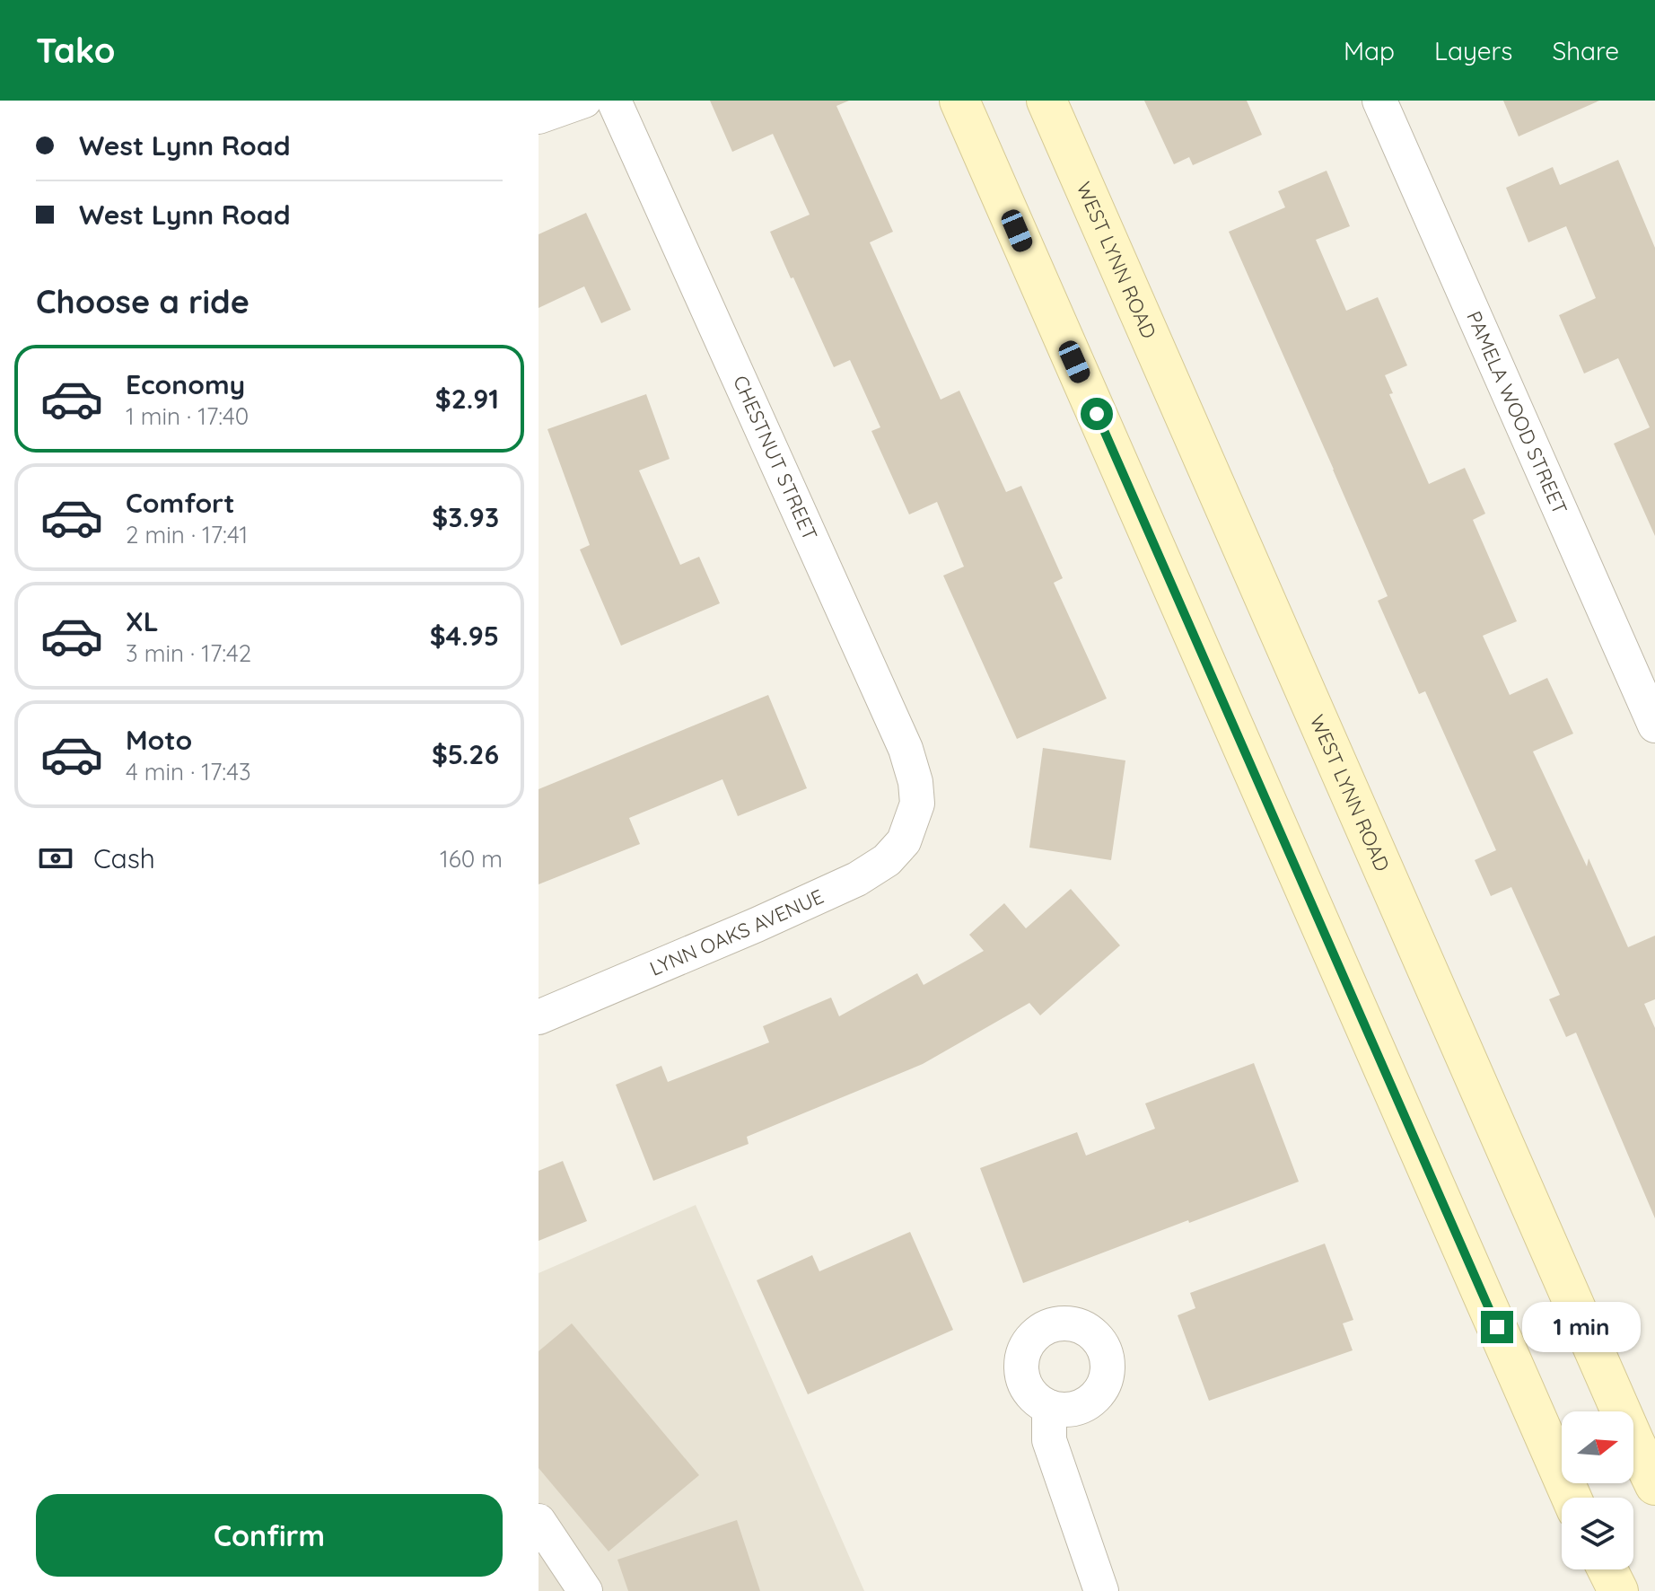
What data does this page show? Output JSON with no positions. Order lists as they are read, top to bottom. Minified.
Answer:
{"streets":{"main road":["WEST LYNN ROAD"],"street":["PAMELA WOOD STREET","CHESTNUT STREET","LYNN OAKS AVENUE"]},"crossings":[["CHESTNUT STREET","LYNN OAKS AVENUE"]],"north":"right","page":{"header":"Tako","nav":["Map","Layers","Share"],"banner":["West Lynn Road","West Lynn Road"],"heading":"Choose a ride","list":[{"name":"Economy","note":"1 min · 17:40","value":"$2.91"},{"name":"Comfort","note":"2 min · 17:41","value":"$3.93"},{"name":"XL","note":"3 min · 17:42","value":"$4.95"},{"name":"Moto","note":"4 min · 17:43","value":"$5.26"}],"pay":["Cash","160 m"],"bubble":"1 min","buttons":"Confirm"}}
